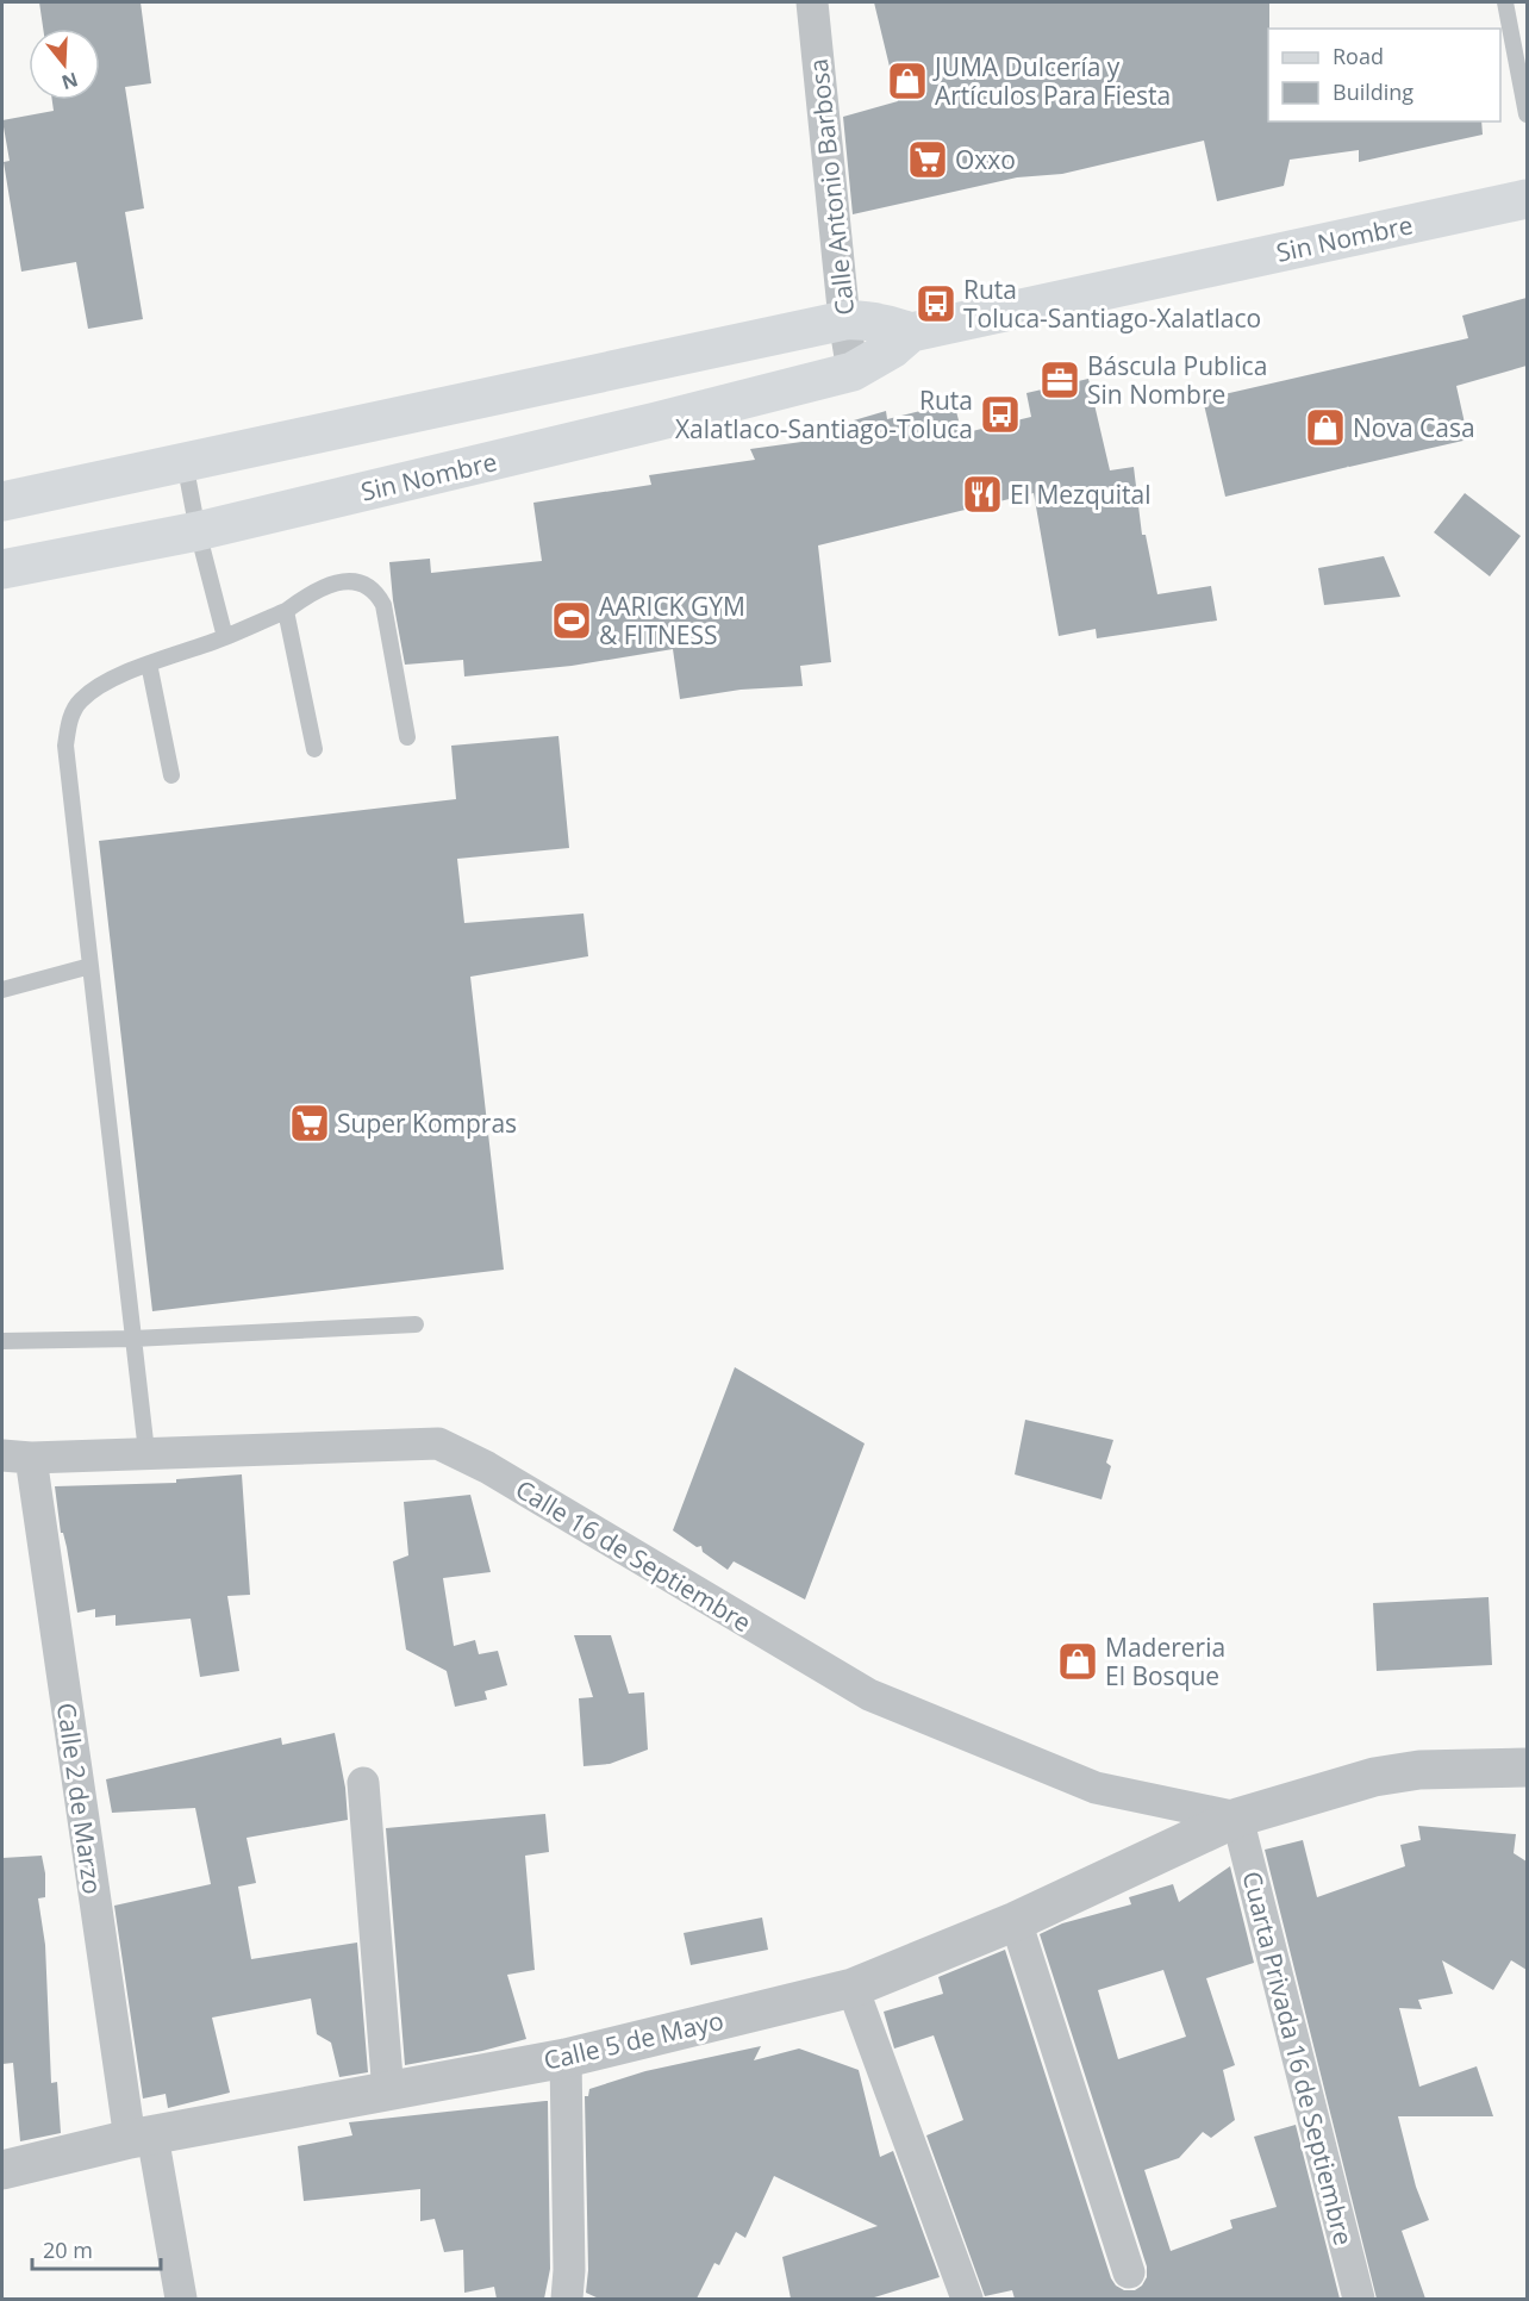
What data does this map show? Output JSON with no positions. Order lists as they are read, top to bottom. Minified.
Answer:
{"streets":{"main road":["Sin Nombre"],"street":["Calle Antonio Barbosa","Calle 16 de Septiembre","Calle 2 de Marzo","Calle 5 de Mayo","Cuarta Privada 16 de Septiembre"]},"crossings":[["Calle Antonio Barbosa","Sin Nombre"],["Calle 16 de Septiembre","Calle 2 de Marzo"],["Calle 16 de Septiembre","Calle 5 de Mayo"],["Calle 16 de Septiembre","Cuarta Privada 16 de Septiembre"],["Calle 2 de Marzo","Calle 5 de Mayo"],["Calle 5 de Mayo","Cuarta Privada 16 de Septiembre"]],"places":{"shop":["JUMA Dulcería y Artículos Para Fiesta","Nova Casa","Madereria El Bosque"],"supermarket":["Oxxo","Super Kompras"],"bus stop":["Ruta Toluca-Santiago-Xalatlaco","Ruta Xalatlaco-Santiago-Toluca"],"office":["Báscula Publica Sin Nombre"],"restaurant":["El Mezquital"],"sports":["AARICK GYM & FITNESS"]},"legend":["Road","Building"],"scale_bar":"20 m","north":"bottom"}
